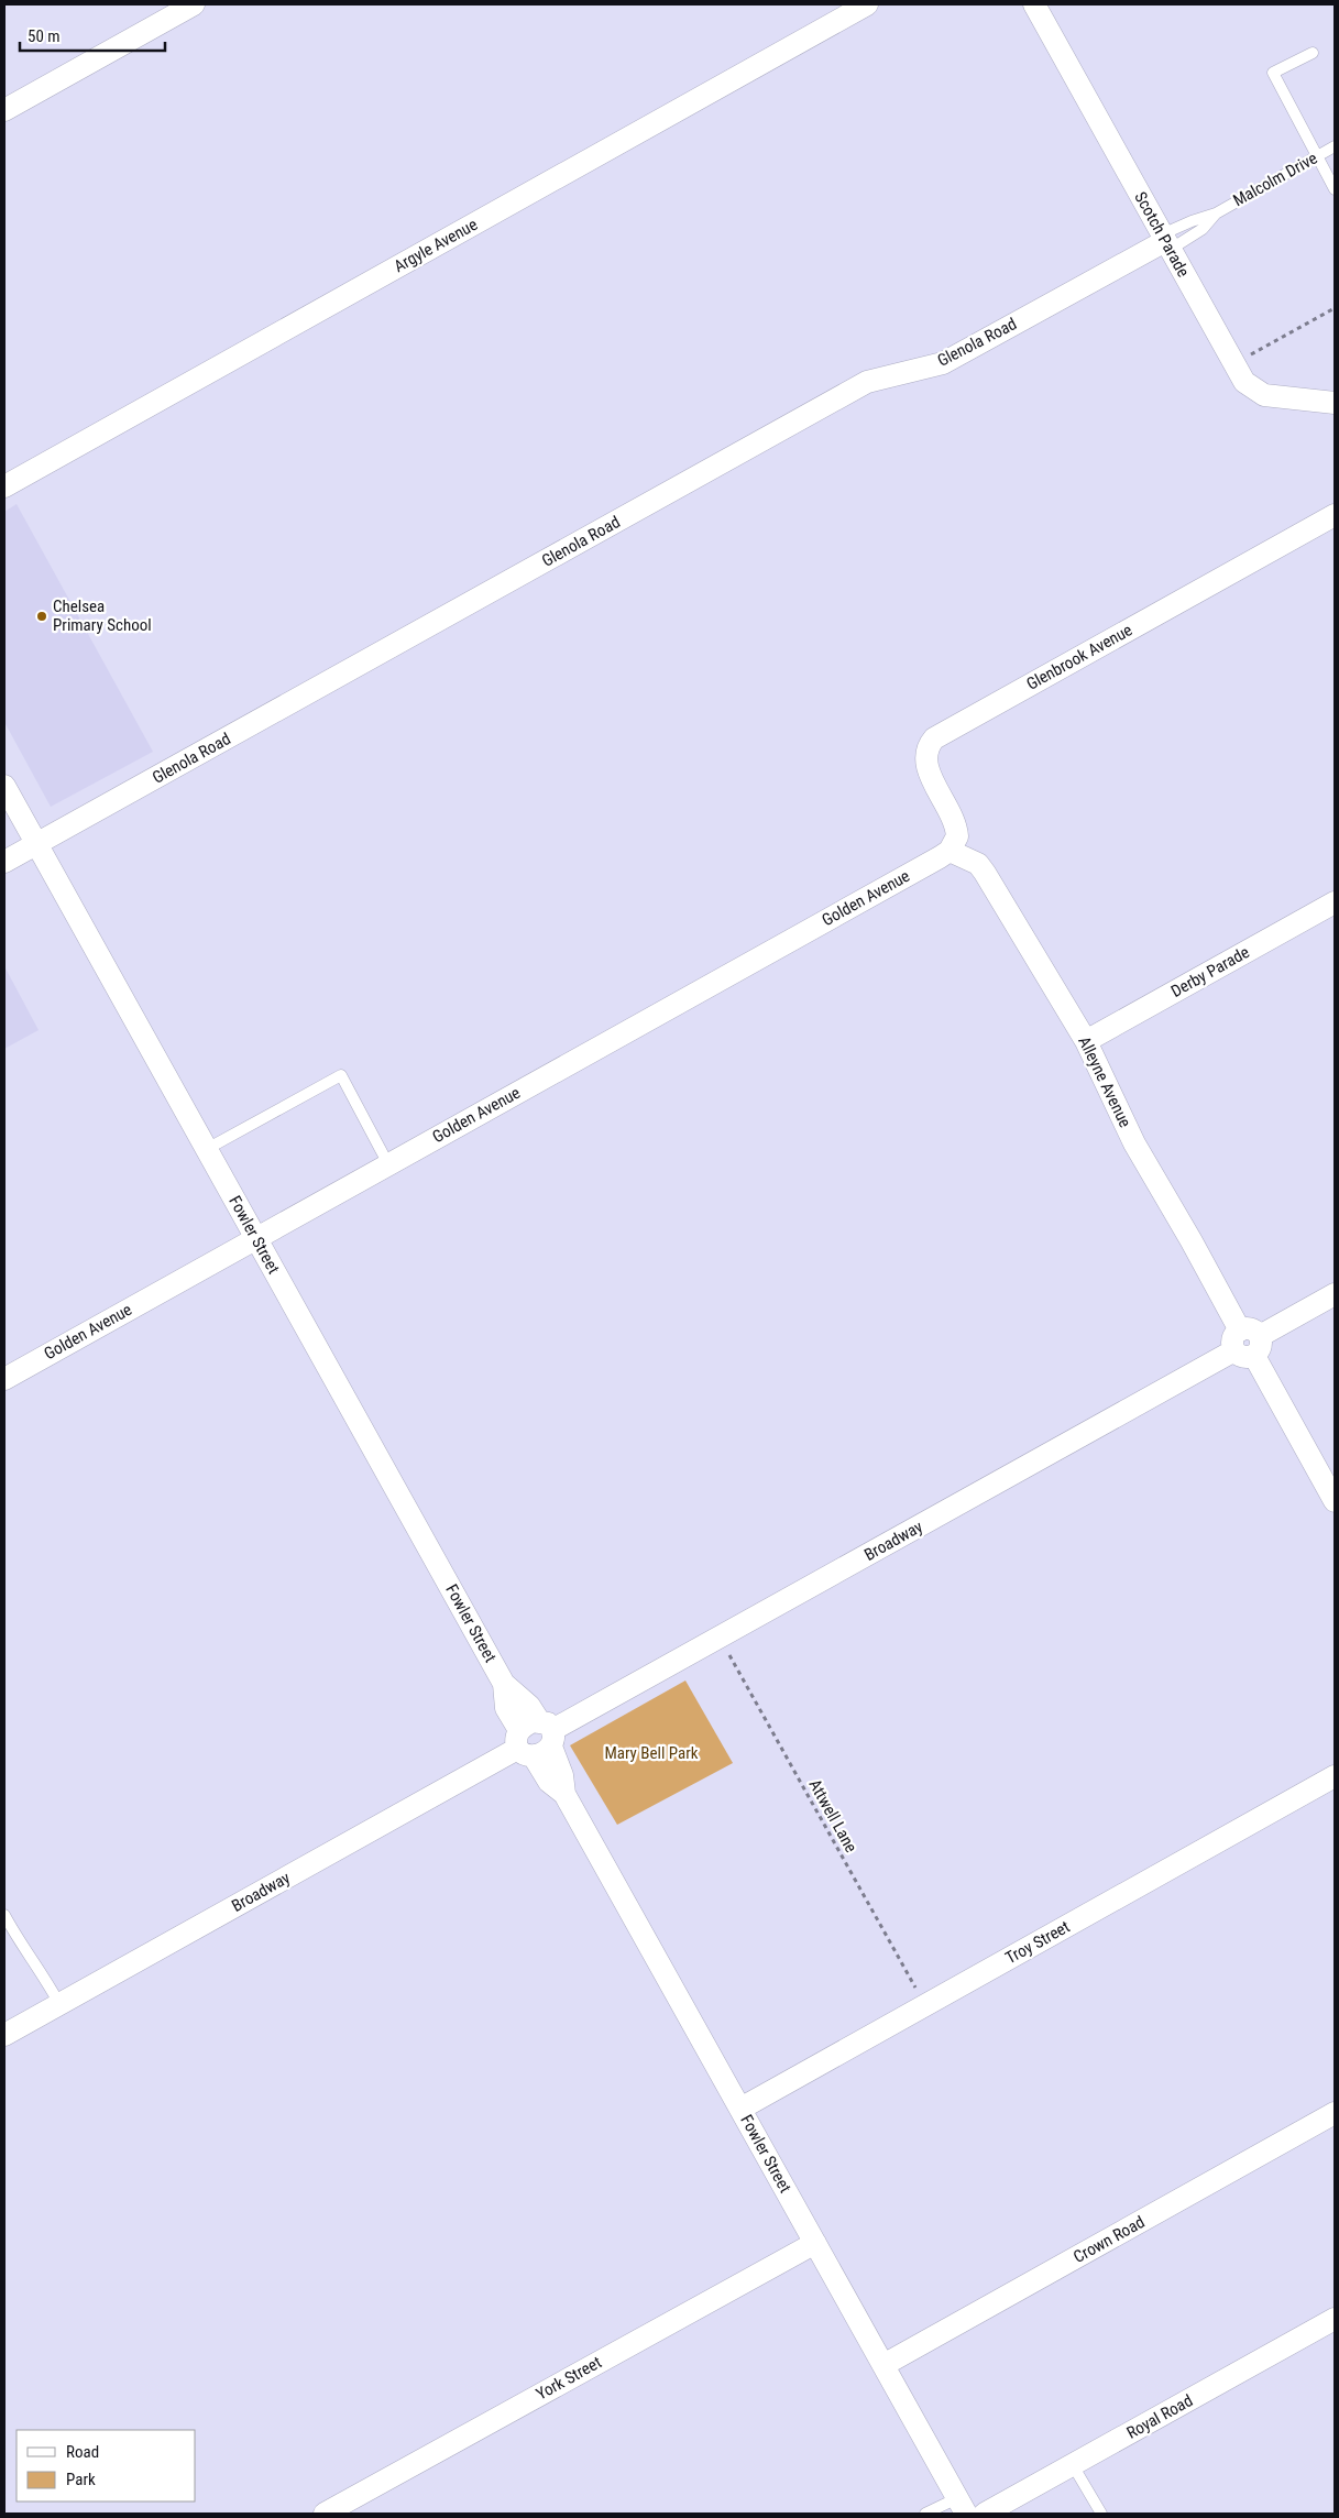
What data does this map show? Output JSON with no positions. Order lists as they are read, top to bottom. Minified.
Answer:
{"streets":{"street":["Scotch Parade","Argyle Avenue","Glenola Road","Glenbrook Avenue","Golden Avenue","Derby Parade","Alleyne Avenue","Fowler Street","Broadway","Troy Street","Crown Road","York Street","Royal Road"],"lane":["Malcolm Drive"],"path":["Attwell Lane"]},"crossings":[["Malcolm Drive","Scotch Parade"],["Malcolm Drive","Glenola Road"],["Scotch Parade","Glenola Road"],["Glenola Road","Fowler Street"],["Glenbrook Avenue","Golden Avenue"],["Glenbrook Avenue","Alleyne Avenue"],["Golden Avenue","Alleyne Avenue"],["Golden Avenue","Fowler Street"],["Derby Parade","Alleyne Avenue"],["Alleyne Avenue","Broadway"],["Fowler Street","Broadway"],["Fowler Street","Troy Street"],["Fowler Street","Crown Road"],["Fowler Street","York Street"],["Broadway","Attwell Lane"],["Attwell Lane","Troy Street"]],"parks":["Mary Bell Park"],"places":["Chelsea Primary School"],"legend":["Road","Park"],"scale_bar":"50 m"}
